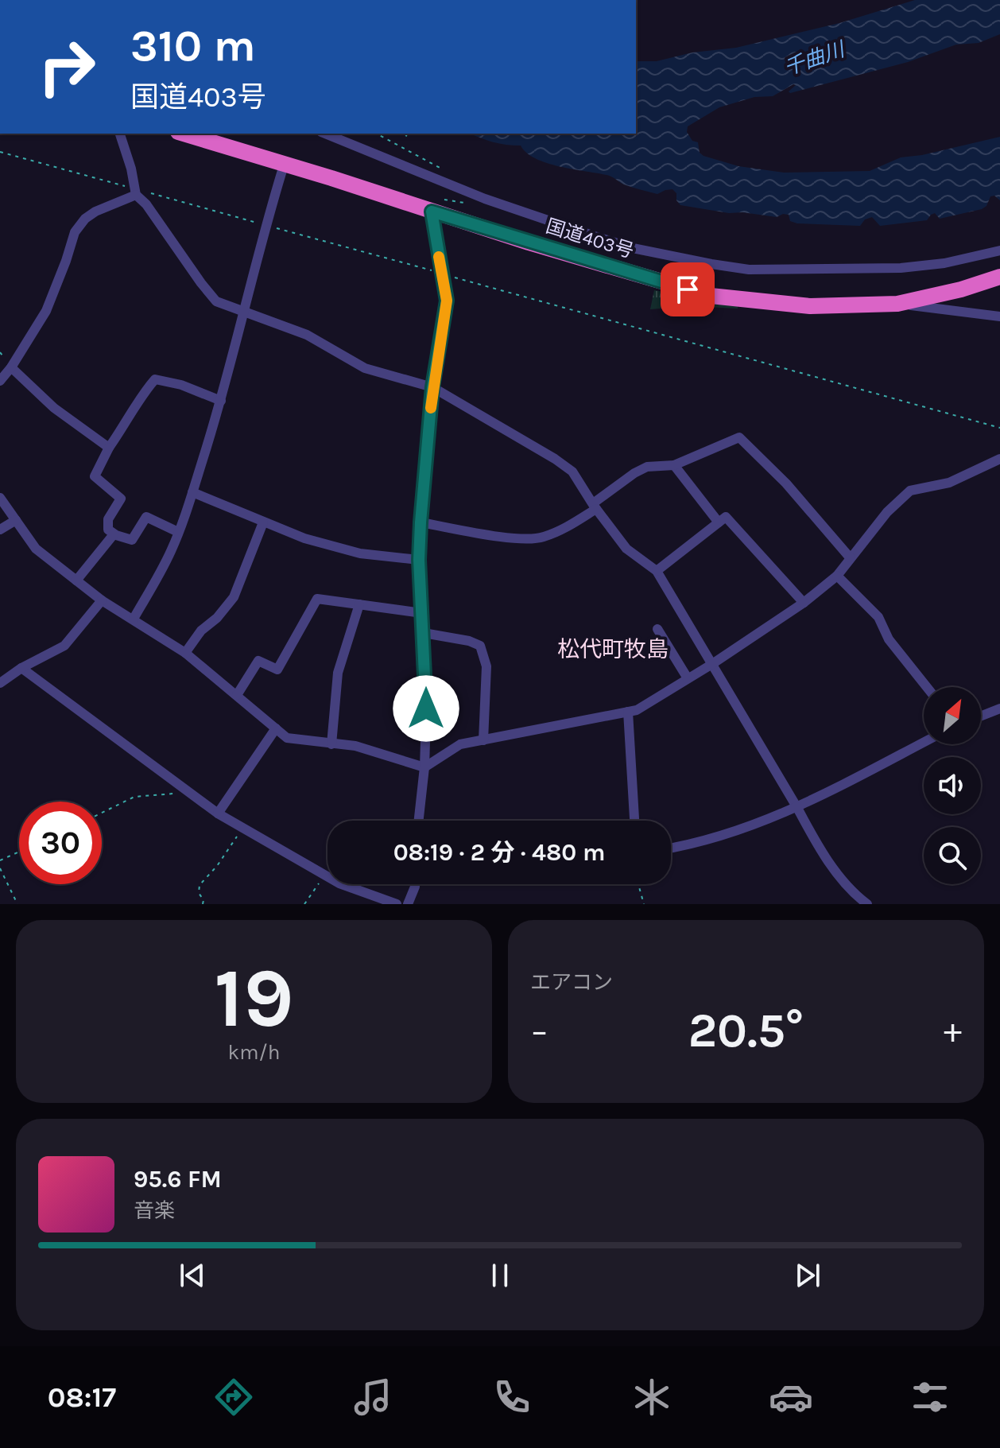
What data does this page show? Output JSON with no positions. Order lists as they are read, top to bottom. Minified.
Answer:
{"streets":{"highway":["国道403号"]},"districts":["松代町牧島"],"water":["千曲川"],"north":"top right","page":{"turn":["310 m","国道403号"],"limit":"30","trip":"08:19 · 2 分 · 480 m","tile":[["19","km/h"],"エアコン"],"heat":["−","20.5°","+"],"song":["95.6 FM","音楽"],"tabs":"08:17"}}
